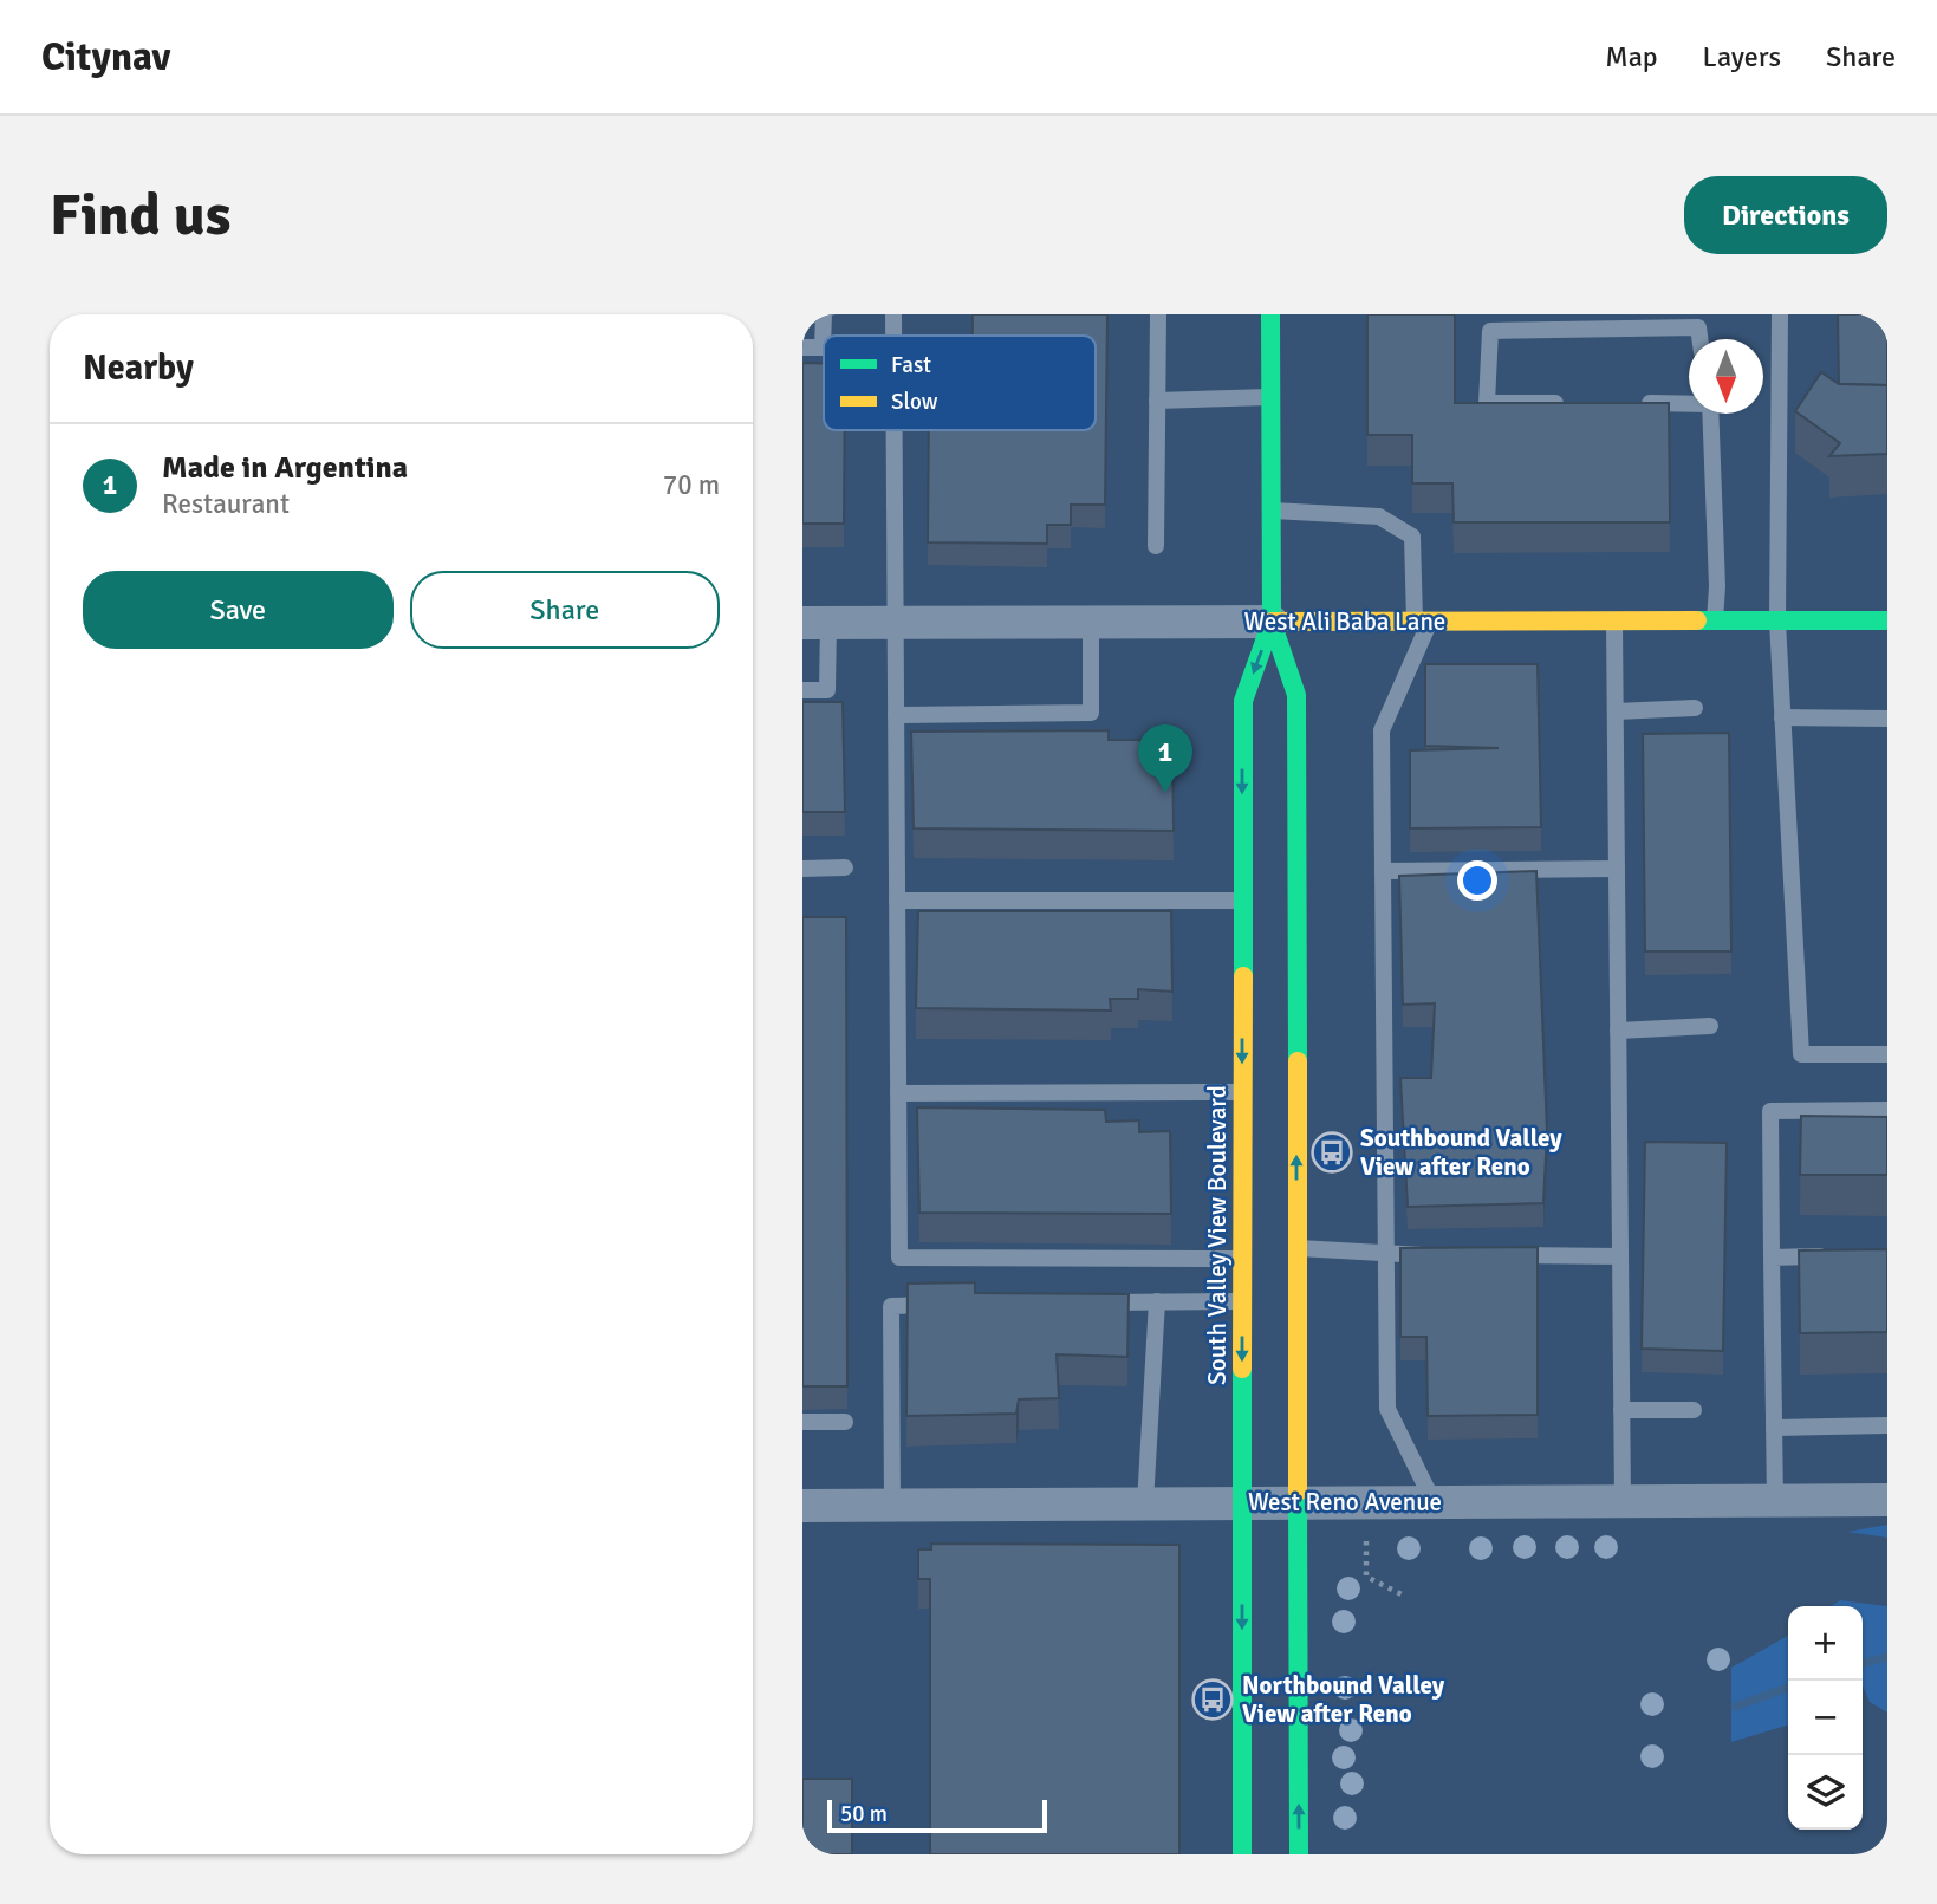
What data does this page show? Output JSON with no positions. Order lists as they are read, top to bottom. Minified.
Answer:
{"streets":{"main road":["West Ali Baba Lane","South Valley View Boulevard"],"street":["West Reno Avenue"]},"crossings":[["West Ali Baba Lane","South Valley View Boulevard"],["South Valley View Boulevard","West Reno Avenue"]],"places":{"bus stop":["Southbound Valley View after Reno","Northbound Valley View after Reno"]},"legend":["Fast","Slow"],"scale_bar":"50 m","north":"bottom","page":{"header":"Citynav","nav":["Map","Layers","Share"],"buttons":["Directions",["Save","Share"]],"title":"Find us","heading":"Nearby","list":[{"mark":"1","name":"Made in Argentina","note":"Restaurant","value":"70 m"}],"pins":"1","map_buttons":["+","−"],"scale":"50 m"}}
